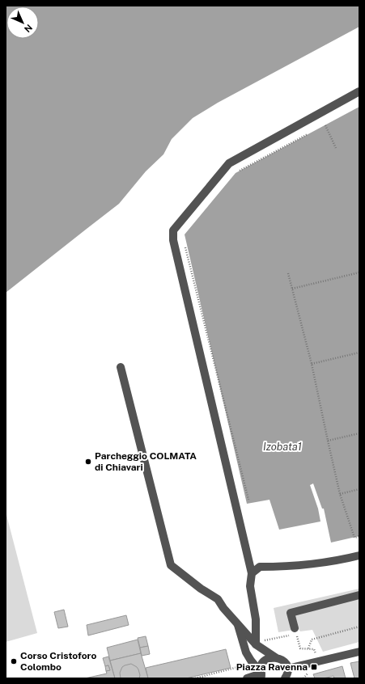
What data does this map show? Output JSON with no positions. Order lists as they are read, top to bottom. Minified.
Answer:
{"water":["Izobata1"],"places":{"other":["Parcheggio COLMATA di Chiavari","Corso Cristoforo Colombo"],"transit":["Piazza Ravenna"]},"north":"bottom right"}
